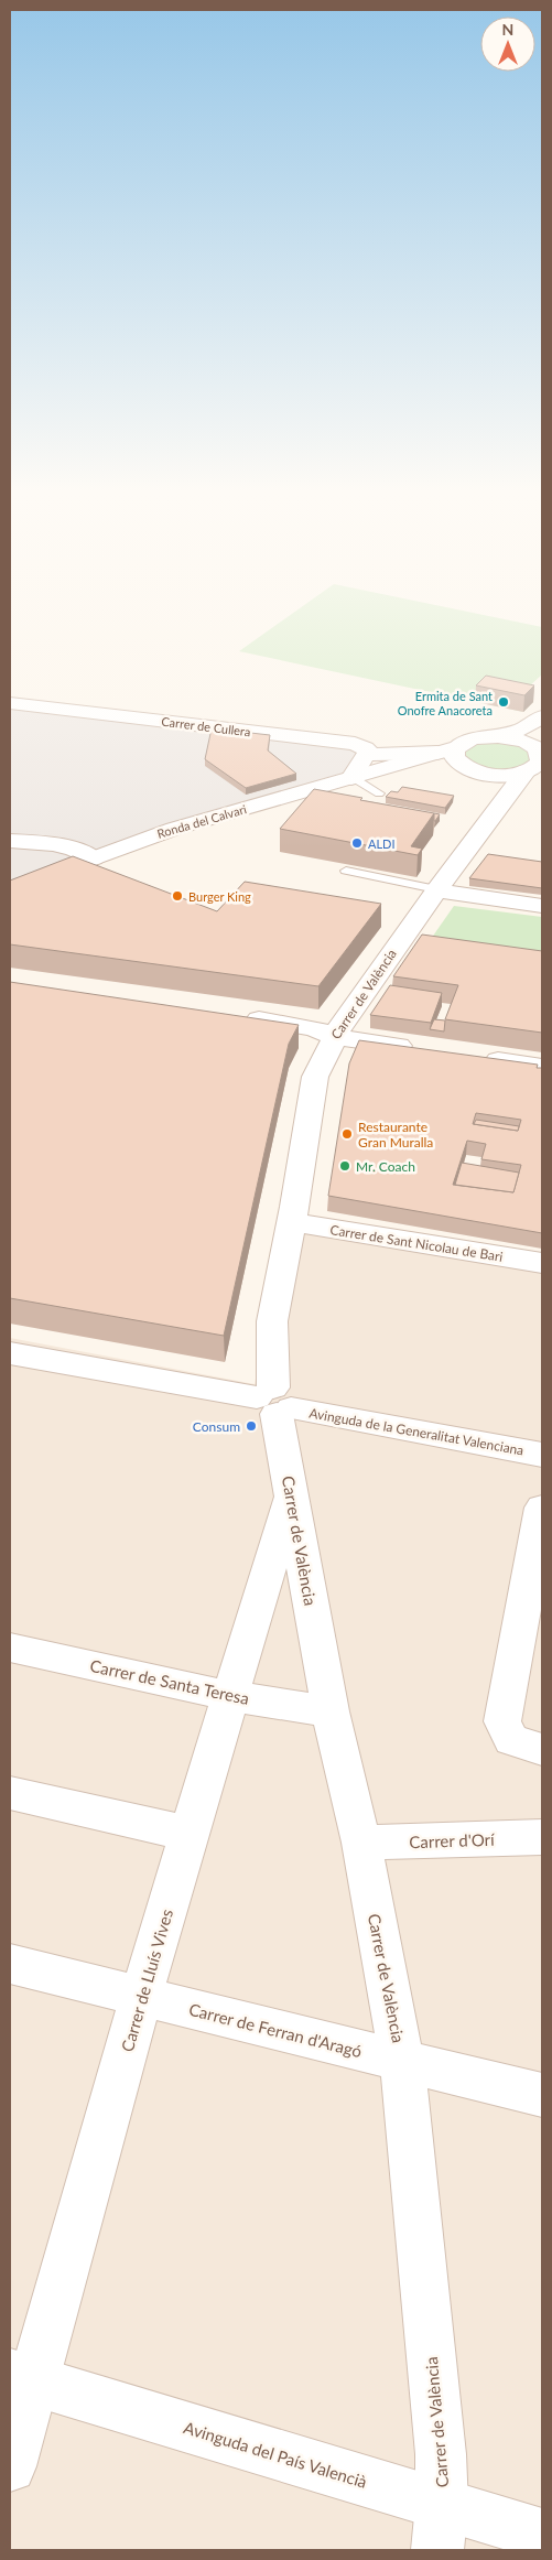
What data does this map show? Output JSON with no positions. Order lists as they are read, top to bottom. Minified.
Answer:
{"streets":{"street":["Carrer de Cullera","Ronda del Calvari","Carrer de València","Carrer de Sant Nicolau de Bari","Avinguda de la Generalitat Valenciana","Carrer de Santa Teresa","Carrer d'Orí","Carrer de Lluís Vives","Carrer de Ferran d'Aragó","Avinguda del País Valencià"]},"crossings":[["Carrer de València","Carrer de Sant Nicolau de Bari"],["Carrer de València","Avinguda de la Generalitat Valenciana"],["Carrer de València","Carrer de Santa Teresa"],["Carrer de València","Carrer d'Orí"],["Carrer de València","Carrer de Lluís Vives"],["Carrer de València","Carrer de Ferran d'Aragó"],["Carrer de València","Avinguda del País Valencià"],["Carrer de Santa Teresa","Carrer de Lluís Vives"],["Carrer de Lluís Vives","Carrer de Ferran d'Aragó"],["Carrer de Lluís Vives","Avinguda del País Valencià"]],"places":["Ermita de Sant Onofre Anacoreta","ALDI","Burger King","Restaurante Gran Muralla","Mr. Coach","Consum"],"north":"top"}
